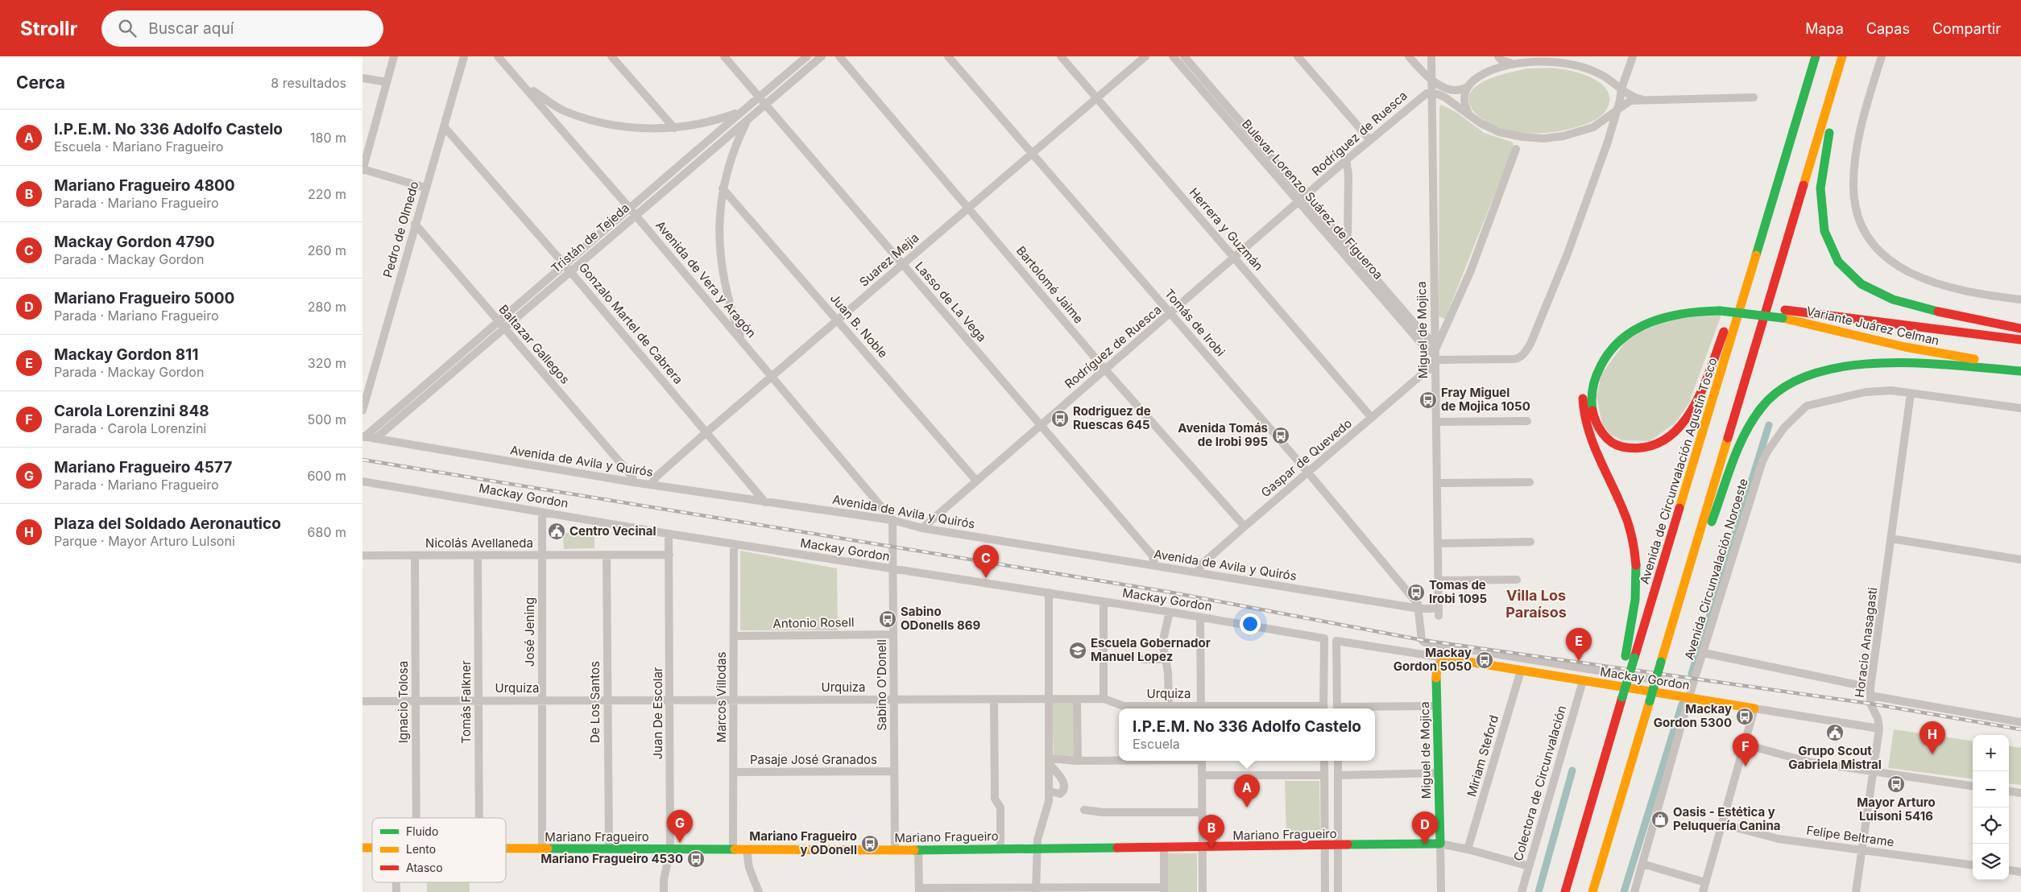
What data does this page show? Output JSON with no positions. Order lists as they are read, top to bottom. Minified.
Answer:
{"streets":{"main road":["Variante Juárez Celman","Miguel de Mojica","Avenida de Circunvalación Agustín Tosco","Mackay Gordon","Mariano Fragueiro"],"street":["Rodríguez de Ruesca","Bulevar Lorenzo Suárez de Figueroa","Pedro de Olmedo","Herrera y Guzmán","Tristán de Tejeda","Suarez Mejia","Avenida de Vera y Aragón","Bartolomé Jaime","Lasso de La Vega","Tomás de Irobi","Gonzalo Martel de Cabrera","Juan B. Noble","Baltazar Gallegos","Gaspar de Quevedo","Avenida de Avila y Quirós","Nicolás Avellaneda","Avenida Circunvalación Noroeste","Antonio Rosell","José Jening","Horacio Anasagasti","Sabino O'Donell","Urquiza","Marcos Villodas","Ignacio Tolosa","Tomás Falkner","De Los Santos","Juan De Escolar","Miriam Steford","Pasaje José Granados","Colectora de Circunvalación","Felipe Beltrame"]},"crossings":[["Rodríguez de Ruesca","Bulevar Lorenzo Suárez de Figueroa"],["Rodríguez de Ruesca","Herrera y Guzmán"],["Rodríguez de Ruesca","Bartolomé Jaime"],["Rodríguez de Ruesca","Lasso de La Vega"],["Rodríguez de Ruesca","Tomás de Irobi"],["Rodríguez de Ruesca","Juan B. Noble"],["Rodríguez de Ruesca","Miguel de Mojica"],["Rodríguez de Ruesca","Avenida de Avila y Quirós"],["Bulevar Lorenzo Suárez de Figueroa","Miguel de Mojica"],["Bulevar Lorenzo Suárez de Figueroa","Gaspar de Quevedo"],["Pedro de Olmedo","Gonzalo Martel de Cabrera"],["Pedro de Olmedo","Baltazar Gallegos"],["Herrera y Guzmán","Suarez Mejia"],["Herrera y Guzmán","Gaspar de Quevedo"],["Tristán de Tejeda","Avenida de Vera y Aragón"],["Tristán de Tejeda","Lasso de La Vega"],["Tristán de Tejeda","Gonzalo Martel de Cabrera"],["Tristán de Tejeda","Baltazar Gallegos"],["Tristán de Tejeda","Avenida de Avila y Quirós"],["Suarez Mejia","Avenida de Vera y Aragón"],["Suarez Mejia","Bartolomé Jaime"],["Suarez Mejia","Lasso de La Vega"],["Suarez Mejia","Tomás de Irobi"],["Suarez Mejia","Gonzalo Martel de Cabrera"],["Suarez Mejia","Juan B. Noble"],["Suarez Mejia","Avenida de Avila y Quirós"],["Avenida de Vera y Aragón","Avenida de Avila y Quirós"],["Avenida de Vera y Aragón","Sabino O'Donell"],["Bartolomé Jaime","Gaspar de Quevedo"],["Lasso de La Vega","Avenida de Avila y Quirós"],["Tomás de Irobi","Gaspar de Quevedo"],["Tomás de Irobi","Avenida de Avila y Quirós"],["Gonzalo Martel de Cabrera","Avenida de Avila y Quirós"],["Miguel de Mojica","Gaspar de Quevedo"],["Miguel de Mojica","Avenida de Avila y Quirós"],["Miguel de Mojica","Mackay Gordon"],["Miguel de Mojica","Mariano Fragueiro"],["Baltazar Gallegos","Avenida de Avila y Quirós"],["Gaspar de Quevedo","Avenida de Avila y Quirós"],["Avenida de Avila y Quirós","Sabino O'Donell"],["Mackay Gordon","Avenida Circunvalación Noroeste"],["Mackay Gordon","José Jening"],["Mackay Gordon","Horacio Anasagasti"],["Mackay Gordon","Sabino O'Donell"],["Mackay Gordon","Marcos Villodas"],["Mackay Gordon","Juan De Escolar"],["Mackay Gordon","Miriam Steford"],["Mackay Gordon","Colectora de Circunvalación"],["Nicolás Avellaneda","José Jening"],["Nicolás Avellaneda","Ignacio Tolosa"],["Nicolás Avellaneda","Tomás Falkner"],["Nicolás Avellaneda","De Los Santos"],["Nicolás Avellaneda","Juan De Escolar"],["Avenida Circunvalación Noroeste","Horacio Anasagasti"],["Antonio Rosell","Sabino O'Donell"],["Antonio Rosell","Marcos Villodas"],["José Jening","Urquiza"],["José Jening","Mariano Fragueiro"],["Horacio Anasagasti","Felipe Beltrame"],["Sabino O'Donell","Urquiza"],["Sabino O'Donell","Pasaje José Granados"],["Sabino O'Donell","Mariano Fragueiro"],["Urquiza","Marcos Villodas"],["Urquiza","Ignacio Tolosa"],["Urquiza","Tomás Falkner"],["Urquiza","De Los Santos"],["Urquiza","Juan De Escolar"],["Marcos Villodas","Pasaje José Granados"],["Marcos Villodas","Mariano Fragueiro"],["De Los Santos","Mariano Fragueiro"],["Juan De Escolar","Mariano Fragueiro"],["Miriam Steford","Mariano Fragueiro"],["Colectora de Circunvalación","Mariano Fragueiro"]],"districts":["Villa Los Paraísos"],"places":{"bus stop":["Fray Miguel de Mojica 1050","Rodriguez de Ruescas 645","Avenida Tomás de Irobi 995","Tomas de Irobi 1095","Sabino ODonells 869","Mackay Gordon 5050","Mackay Gordon 5300","Mayor Arturo Luisoni 5416","Mariano Fragueiro y ODonell","Mariano Fragueiro 4530"],"public building":["Centro Vecinal","Grupo Scout Gabriela Mistral"],"school or university":["Escuela Gobernador Manuel Lopez"],"shop":["Oasis - Estética y Peluquería Canina"]},"legend":["Fluido","Lento","Atasco"],"page":{"header":"Strollr","search":"Buscar aquí","nav":["Mapa","Capas","Compartir"],"heading":["Cerca","8 resultados"],"list":[{"mark":"A","name":"I.P.E.M. No 336 Adolfo Castelo","note":"Escuela · Mariano Fragueiro","value":"180 m"},{"mark":"B","name":"Mariano Fragueiro 4800","note":"Parada · Mariano Fragueiro","value":"220 m"},{"mark":"C","name":"Mackay Gordon 4790","note":"Parada · Mackay Gordon","value":"260 m"},{"mark":"D","name":"Mariano Fragueiro 5000","note":"Parada · Mariano Fragueiro","value":"280 m"},{"mark":"E","name":"Mackay Gordon 811","note":"Parada · Mackay Gordon","value":"320 m"},{"mark":"F","name":"Carola Lorenzini 848","note":"Parada · Carola Lorenzini","value":"500 m"},{"mark":"G","name":"Mariano Fragueiro 4577","note":"Parada · Mariano Fragueiro","value":"600 m"},{"mark":"H","name":"Plaza del Soldado Aeronautico","note":"Parque · Mayor Arturo Lulsoni","value":"680 m"}],"pins":["C","E","H","F","A","G","D","B"],"popup":["I.P.E.M. No 336 Adolfo Castelo","Escuela"],"map_buttons":["+","−"]}}
